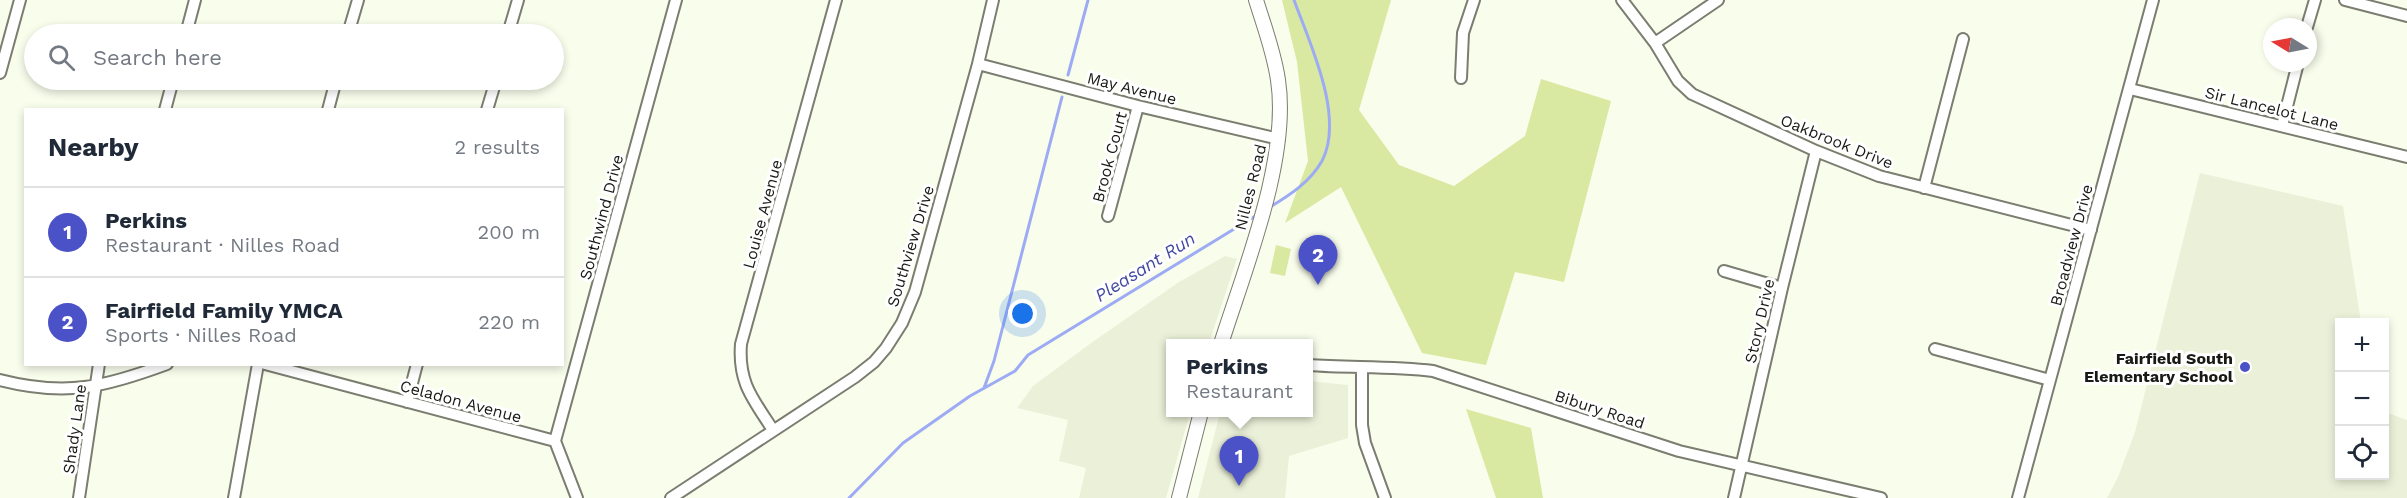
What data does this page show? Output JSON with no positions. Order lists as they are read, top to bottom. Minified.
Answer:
{"streets":{"street":["May Avenue","Sir Lancelot Lane","Oakbrook Drive","Brook Court","Nilles Road","Louise Avenue","Southwind Drive","Broadview Drive","Southview Drive","Story Drive","Celadon Avenue","Bibury Road","Shady Lane"]},"crossings":[["May Avenue","Brook Court"],["May Avenue","Nilles Road"],["May Avenue","Southview Drive"],["Sir Lancelot Lane","Broadview Drive"],["Oakbrook Drive","Broadview Drive"],["Oakbrook Drive","Story Drive"],["Louise Avenue","Southview Drive"],["Southwind Drive","Celadon Avenue"],["Story Drive","Bibury Road"]],"water":["Pleasant Run"],"places":["Fairfield South Elementary School"],"north":"left","page":{"search":"Search here","heading":["Nearby","2 results"],"list":[{"mark":"1","name":"Perkins","note":"Restaurant · Nilles Road","value":"200 m"},{"mark":"2","name":"Fairfield Family YMCA","note":"Sports · Nilles Road","value":"220 m"}],"pins":["2","1"],"map_buttons":["+","−"],"popup":["Perkins","Restaurant"]}}
